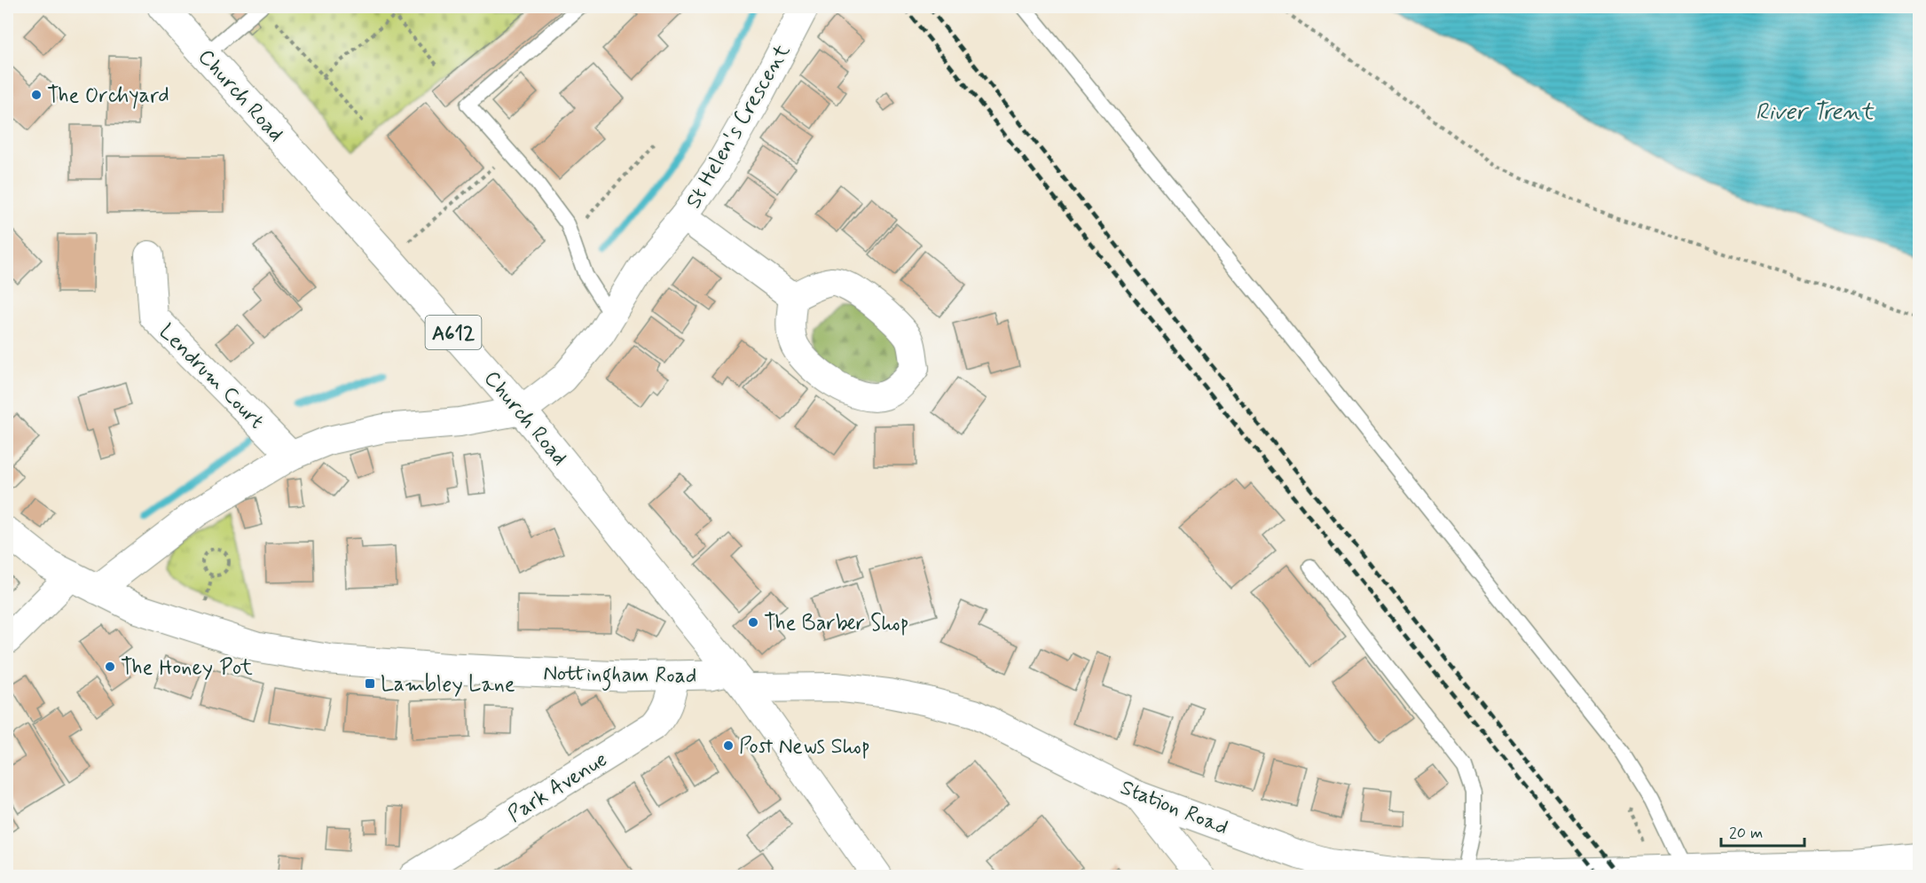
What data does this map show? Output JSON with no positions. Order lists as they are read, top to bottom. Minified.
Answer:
{"streets":{"main road":["Church Road","A612","Nottingham Road"],"street":["St Helen's Crescent","Lendrum Court","Park Avenue","Station Road"]},"crossings":[["Church Road","St Helen's Crescent"],["Church Road","A612"],["Church Road","Nottingham Road"],["Church Road","Station Road"],["A612","Nottingham Road"],["A612","Station Road"],["Nottingham Road","Park Avenue"],["Nottingham Road","Station Road"]],"water":["River Trent"],"places":{"other":["The Orchyard","The Barber Shop","The Honey Pot","Post News Shop"],"transit":["Lambley Lane"]},"scale_bar":"20 m"}
